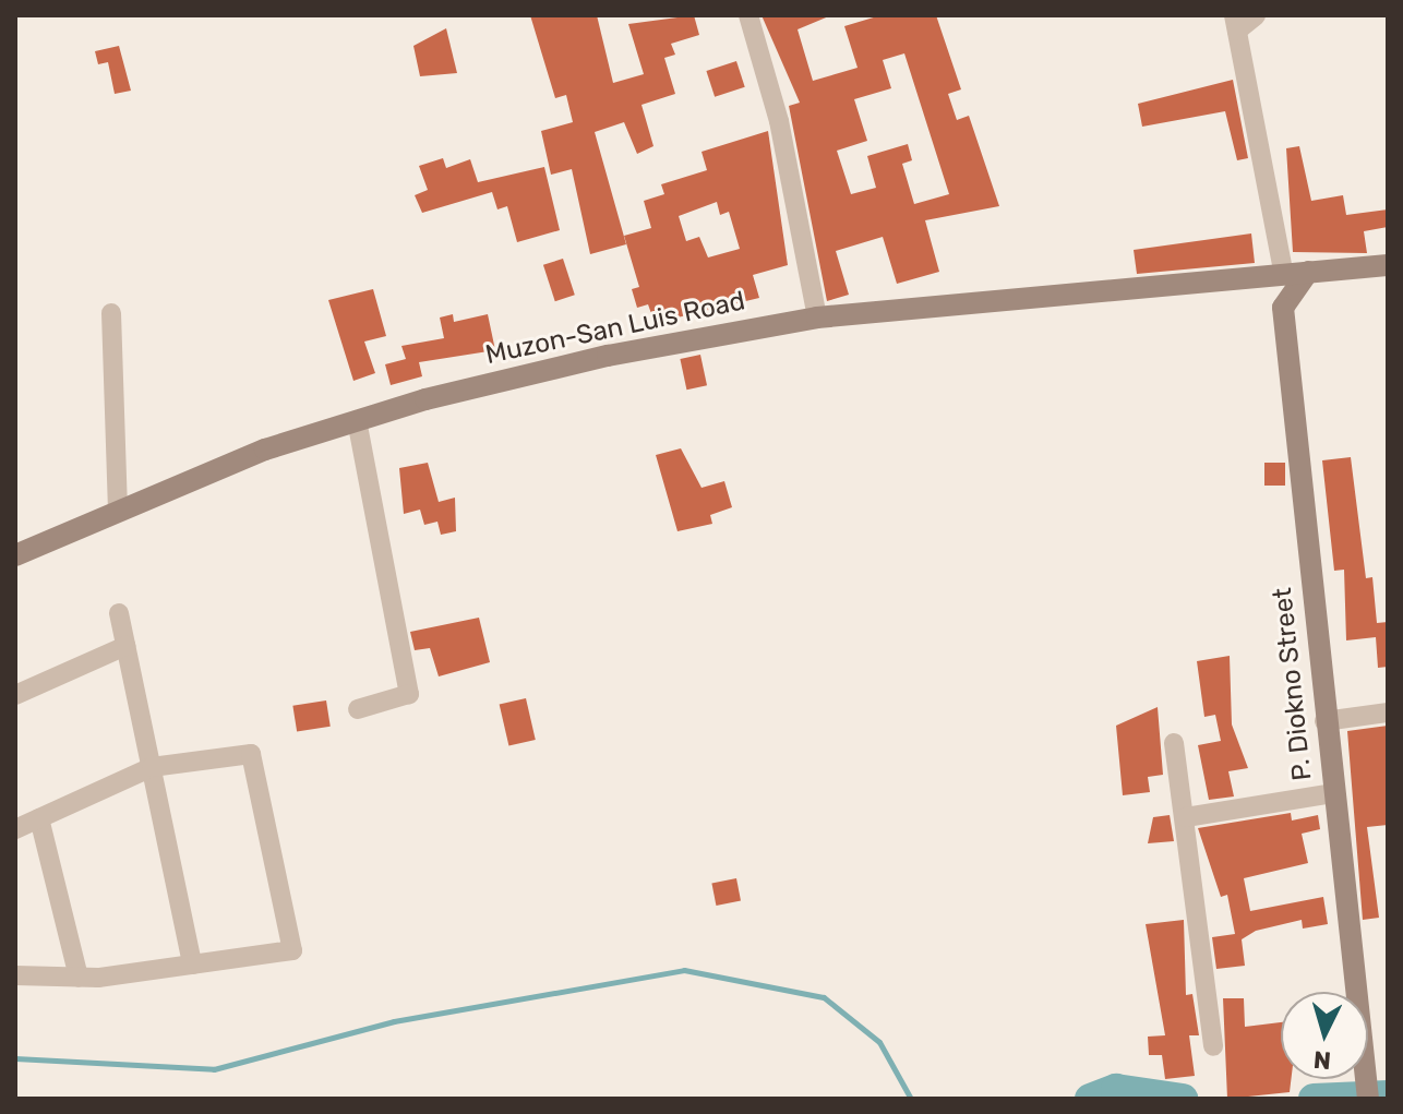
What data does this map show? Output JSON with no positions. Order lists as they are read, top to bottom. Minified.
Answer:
{"streets":{"main road":["Muzon-San Luis Road","P. Diokno Street"]},"north":"bottom"}
